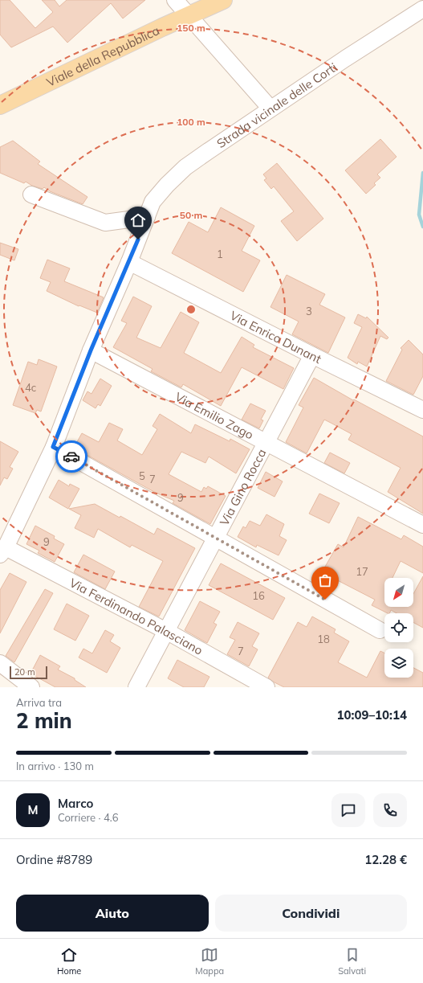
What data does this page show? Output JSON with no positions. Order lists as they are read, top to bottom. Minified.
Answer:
{"streets":{"main road":["Viale della Repubblica"],"street":["Strada vicinale delle Corti","Via Enrico Dunant","Via Emilio Zago","Via Gino Rocca","Via Ferdinando Palasciano"]},"crossings":[["Strada vicinale delle Corti","Via Enrico Dunant"],["Strada vicinale delle Corti","Via Emilio Zago"],["Strada vicinale delle Corti","Via Ferdinando Palasciano"],["Via Enrico Dunant","Via Gino Rocca"],["Via Emilio Zago","Via Gino Rocca"],["Via Gino Rocca","Via Ferdinando Palasciano"]],"house_numbers":["1","3","4c","5","7","9","9","17","16","18","7"],"scale_bar":"20 m","north":"bottom left","page":{"scale":"20 m","heading":["2 min","Arriva tra","10:09–10:14"],"panel":["Marco","Corriere · 4.6","Ordine #8789","12.28 €"],"bar":"In arrivo · 130 m","round":"M","buttons":["Aiuto","Condividi"],"tabs":["Home","Mappa","Salvati"]},"rings":["150 m","100 m","50 m"]}
